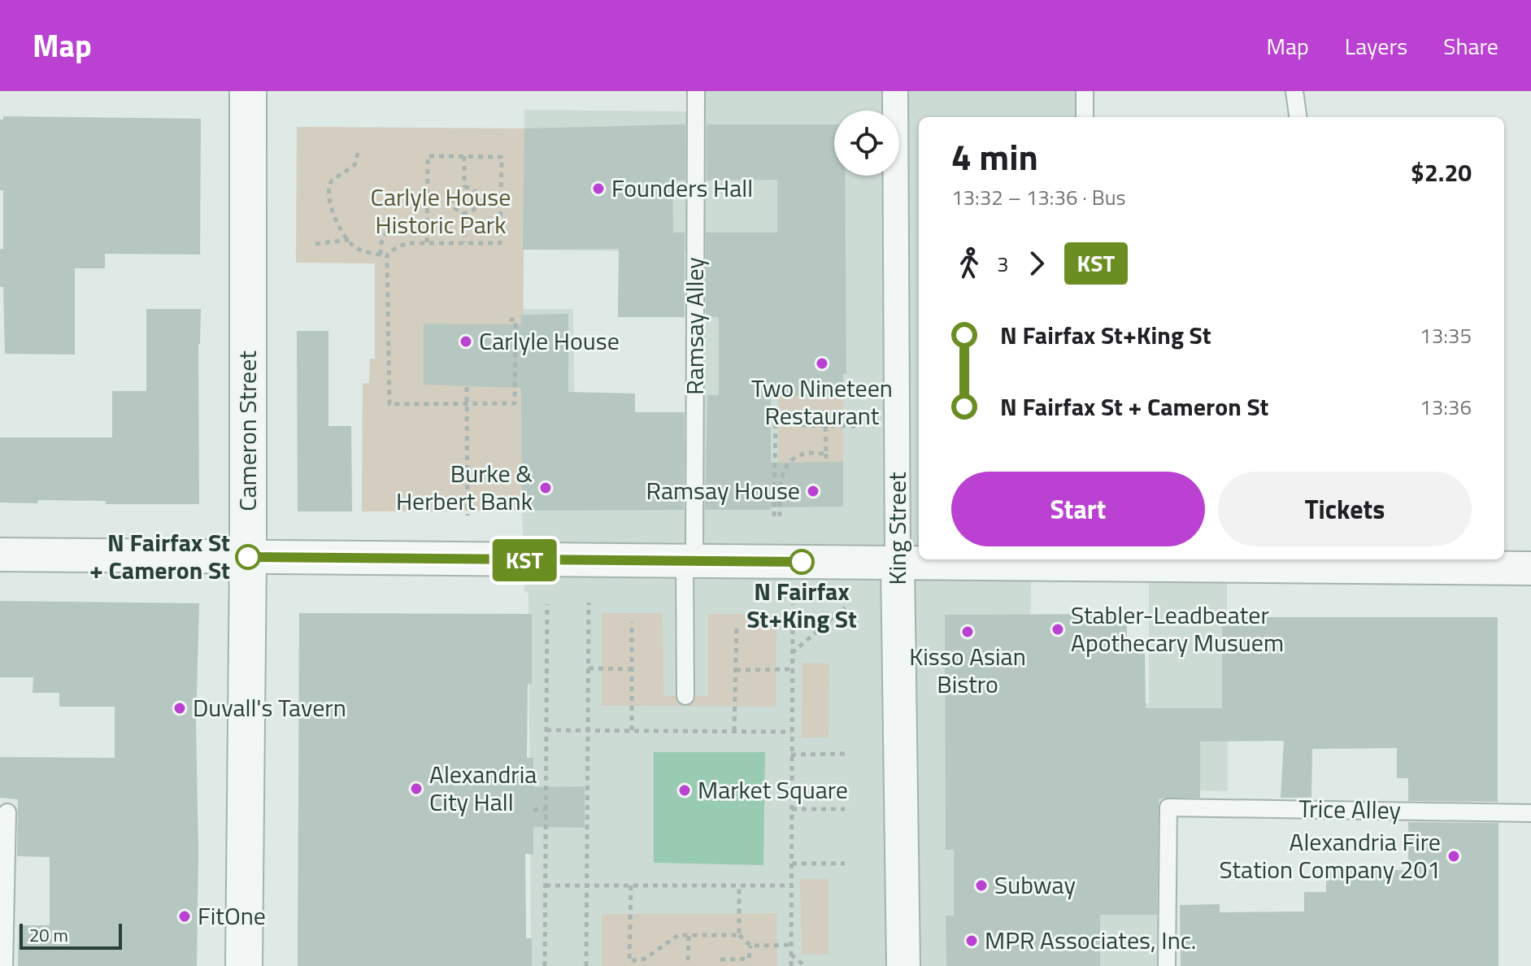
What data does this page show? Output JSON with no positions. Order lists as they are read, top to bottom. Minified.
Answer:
{"streets":{"street":["Cameron Street","King Street"],"lane":["Ramsay Alley","Trice Alley"]},"parks":["Carlyle House Historic Park"],"places":["Founders Hall","Carlyle House","Two Nineteen Restaurant","Burke & Herbert Bank","Ramsay House","N Fairfax St + Cameron St","N Fairfax St+King St","Stabler-Leadbeater Apothecary Musuem","Kisso Asian Bistro","Duvall's Tavern","Alexandria City Hall","Market Square","Alexandria Fire Station Company 201","Subway","FitOne","MPR Associates, Inc."],"lines":["bus line KST"],"scale_bar":"20 m","page":{"header":"Map","nav":["Map","Layers","Share"],"on_map":"KST","heading":["4 min","13:32 – 13:36 · Bus","$2.20"],"legs":["3","KST"],"list":[{"name":"N Fairfax St+King St","value":"13:35"},{"name":"N Fairfax St + Cameron St","value":"13:36"}],"buttons":["Start","Tickets"],"scale":"20 m"}}
